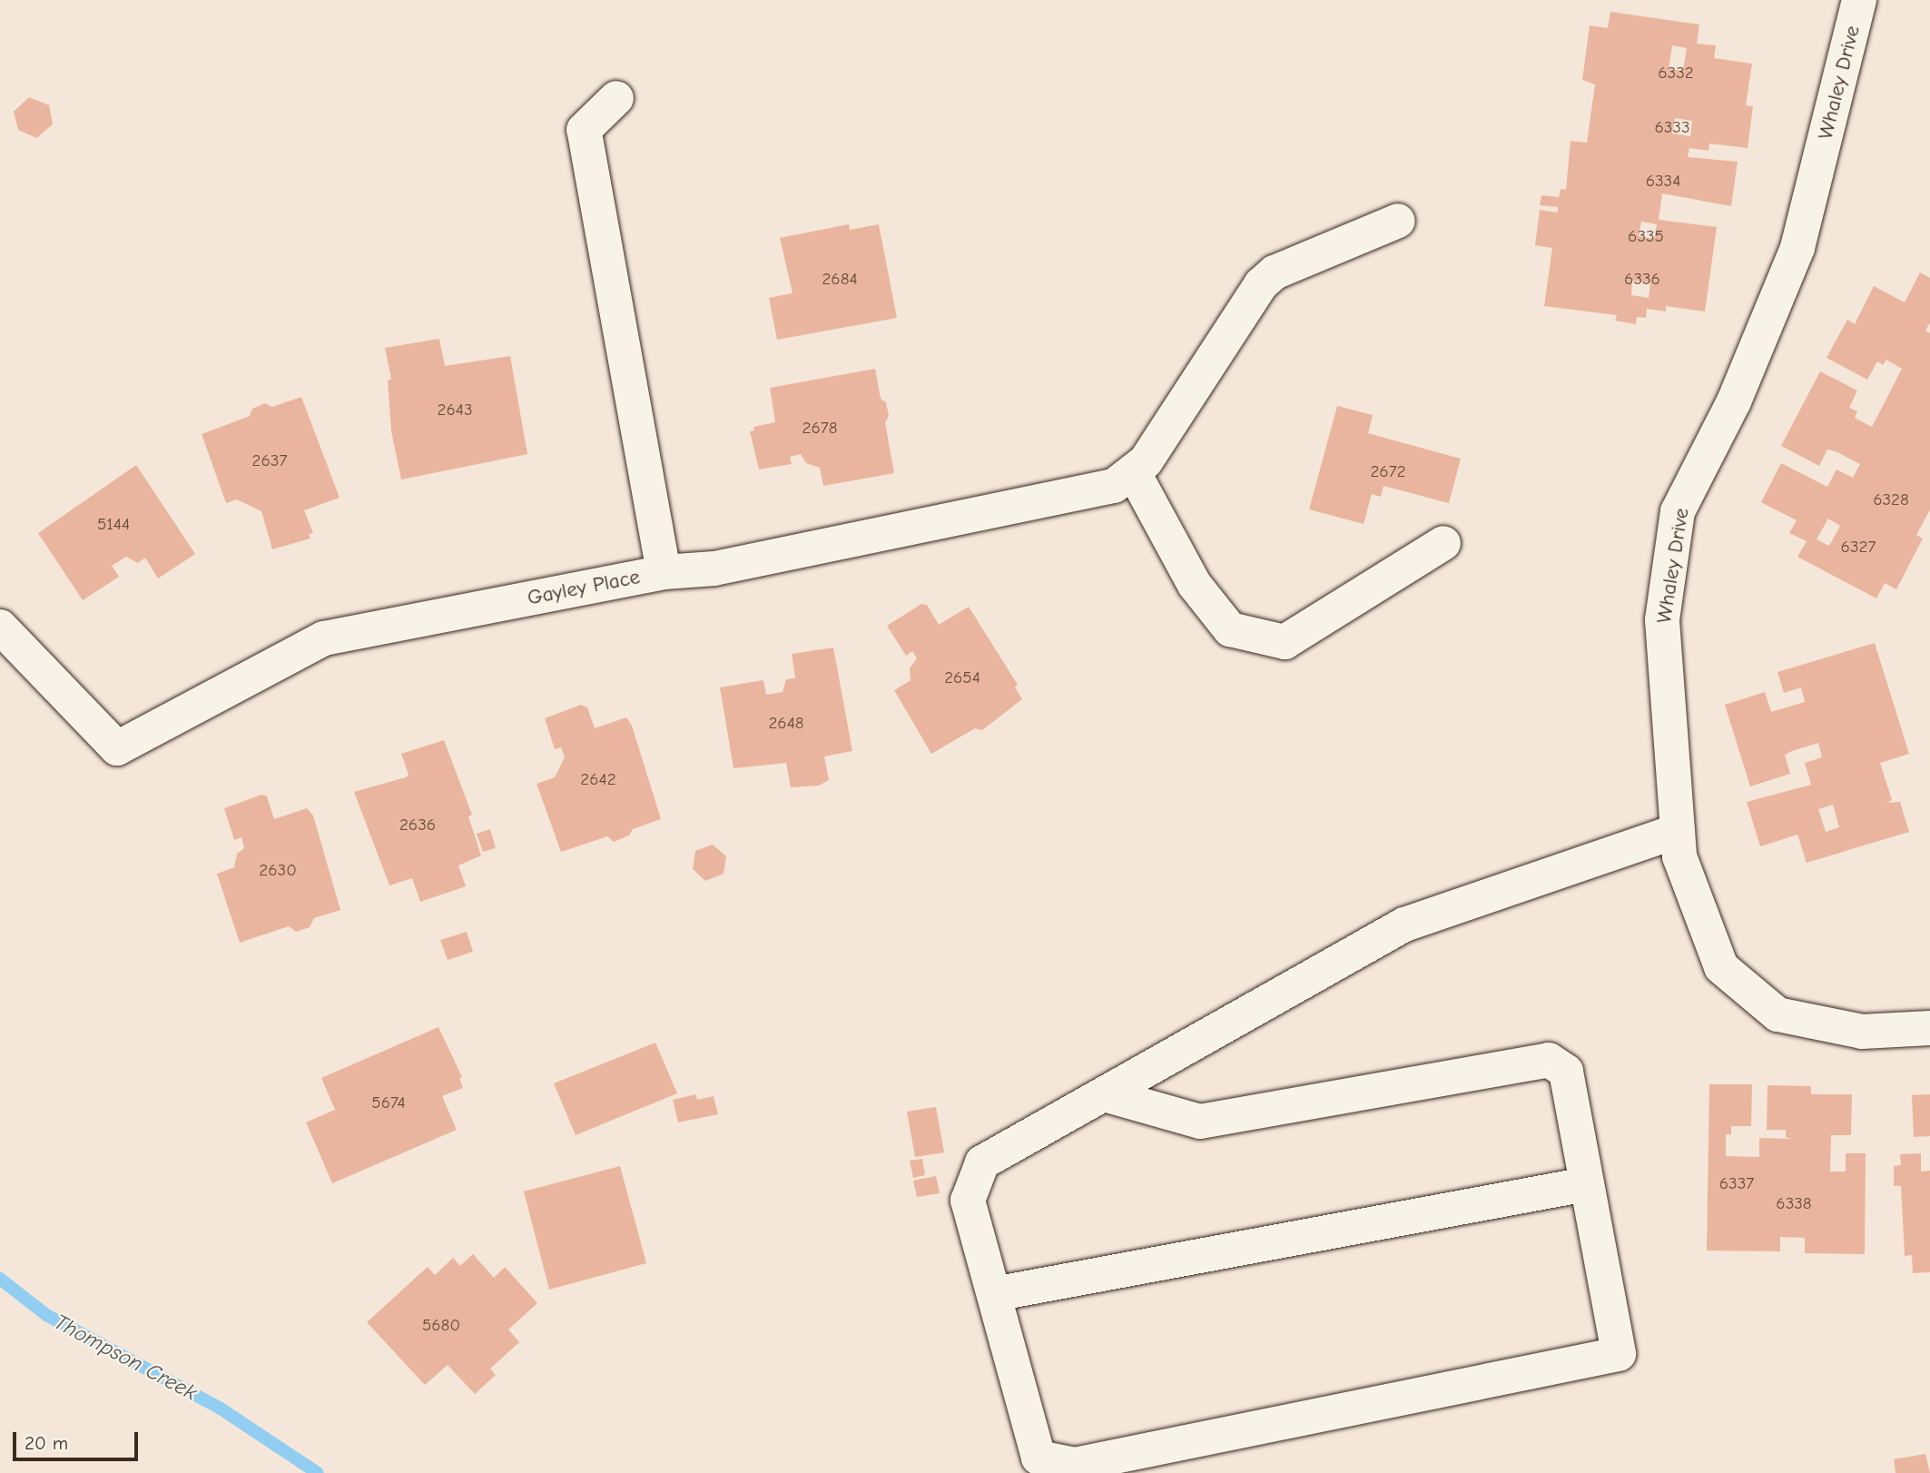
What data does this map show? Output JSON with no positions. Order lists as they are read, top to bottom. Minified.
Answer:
{"streets":{"street":["Whaley Drive","Gayley Place"]},"water":["Thompson Creek"],"house_numbers":["6332","6333","6334","6335","2684","6336","2643","2678","2637","2672","6328","5144","6327","2654","2648","2642","2636","2630","5674","6337","6338","5680"],"scale_bar":"20 m"}
